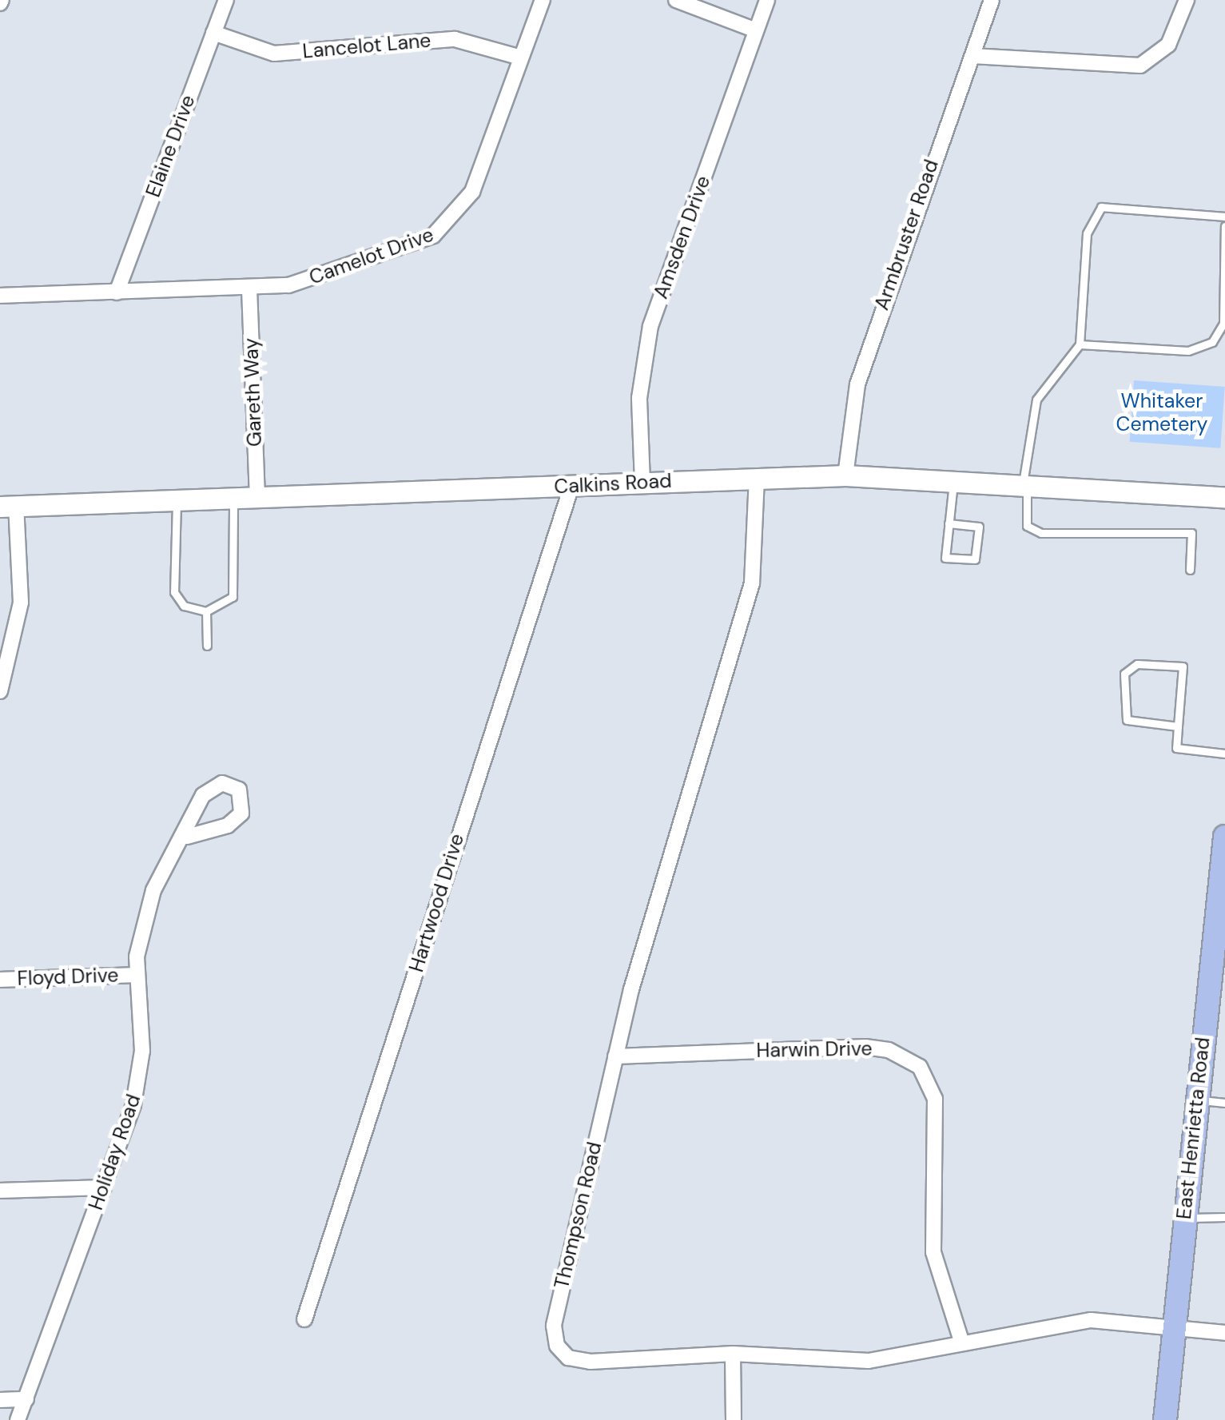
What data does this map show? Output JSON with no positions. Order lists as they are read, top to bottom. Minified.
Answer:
{"streets":{"main road":["Calkins Road","East Henrietta Road"],"street":["Lancelot Lane","Elaine Drive","Armbruster Road","Amsden Drive","Camelot Drive","Gareth Way","Hartwood Drive","Floyd Drive","Harwin Drive","Holiday Road","Thompson Road"]},"crossings":[["Lancelot Lane","Elaine Drive"],["Lancelot Lane","Camelot Drive"],["Elaine Drive","Camelot Drive"],["Armbruster Road","Calkins Road"],["Amsden Drive","Calkins Road"],["Camelot Drive","Gareth Way"],["Gareth Way","Calkins Road"],["Calkins Road","Hartwood Drive"],["Calkins Road","Thompson Road"],["Floyd Drive","Holiday Road"],["Harwin Drive","Thompson Road"],["East Henrietta Road","Thompson Road"]],"parks":["Whitaker Cemetery"]}
